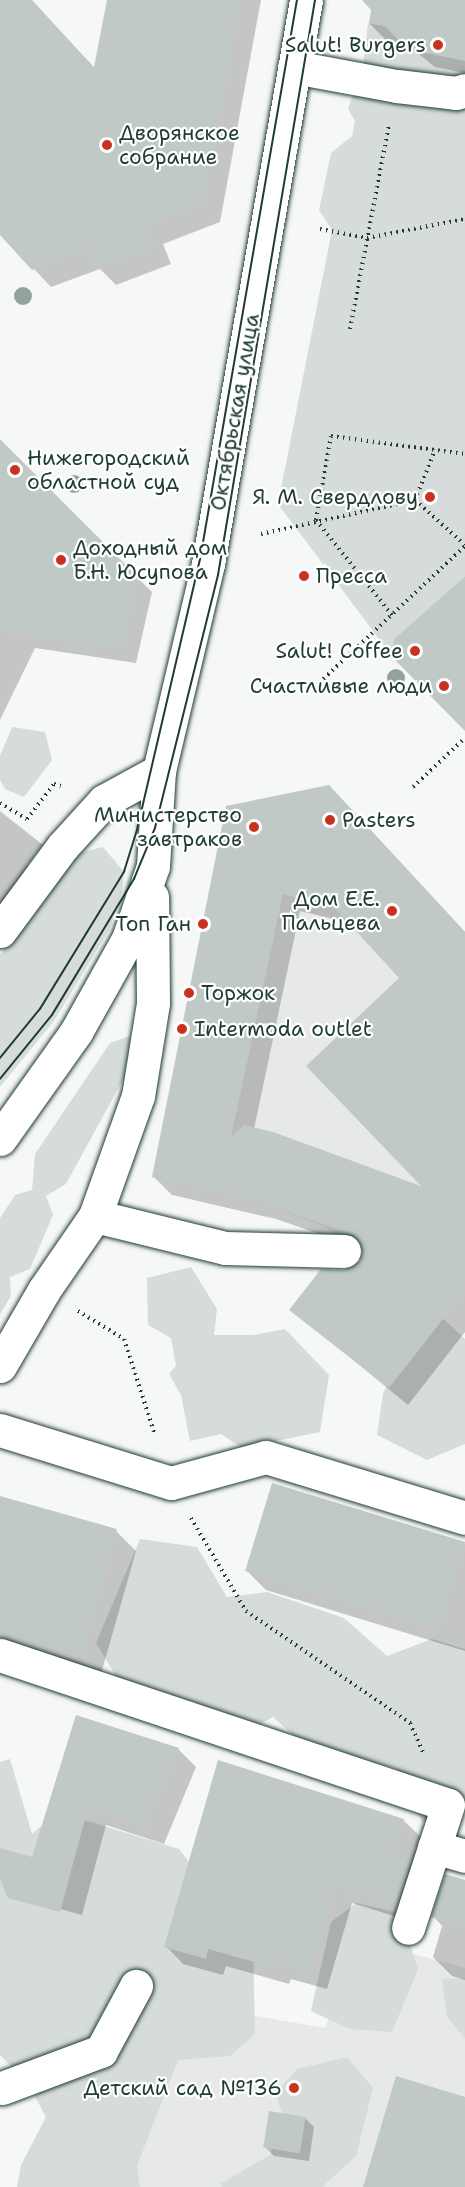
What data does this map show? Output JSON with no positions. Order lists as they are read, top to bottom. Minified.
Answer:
{"streets":{"street":["Октябрьская улица"]},"places":["Salut! Burgers","Дворянское собрание","Нижегородский областной суд","Я. М. Свердлову","Доходный дом Б.Н. Юсупова","Пресса","Salut! Coffee","Счастливые люди","Pasters","Министерство завтраков","Дом Е.Е. Пальцева","Топ Ган","Торжок","Intermoda outlet","Детский сад №136"]}
